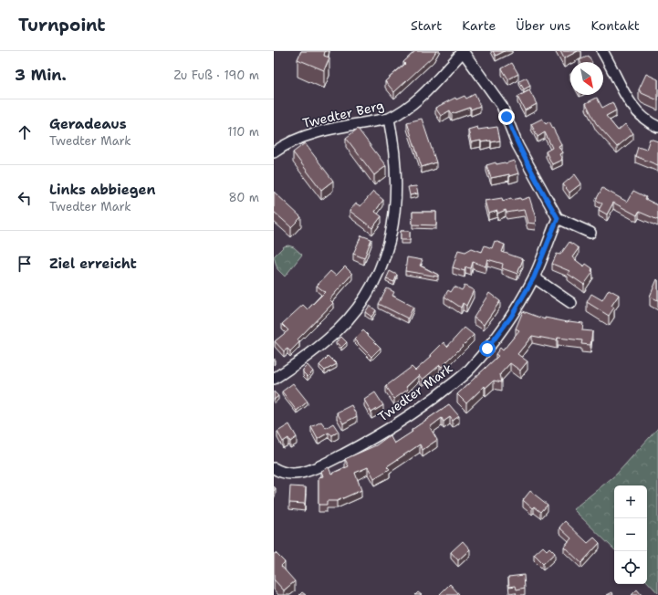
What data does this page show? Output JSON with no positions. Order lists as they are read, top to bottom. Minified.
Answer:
{"streets":{"street":["Twedter Berg","Twedter Mark"]},"north":"bottom right","page":{"header":"Turnpoint","nav":["Start","Karte","Über uns","Kontakt"],"heading":["3 Min.","Zu Fuß · 190 m"],"list":[["Geradeaus","Twedter Mark","110 m"],["Links abbiegen","Twedter Mark","80 m"],"Ziel erreicht"],"map_buttons":["+","−"]}}
